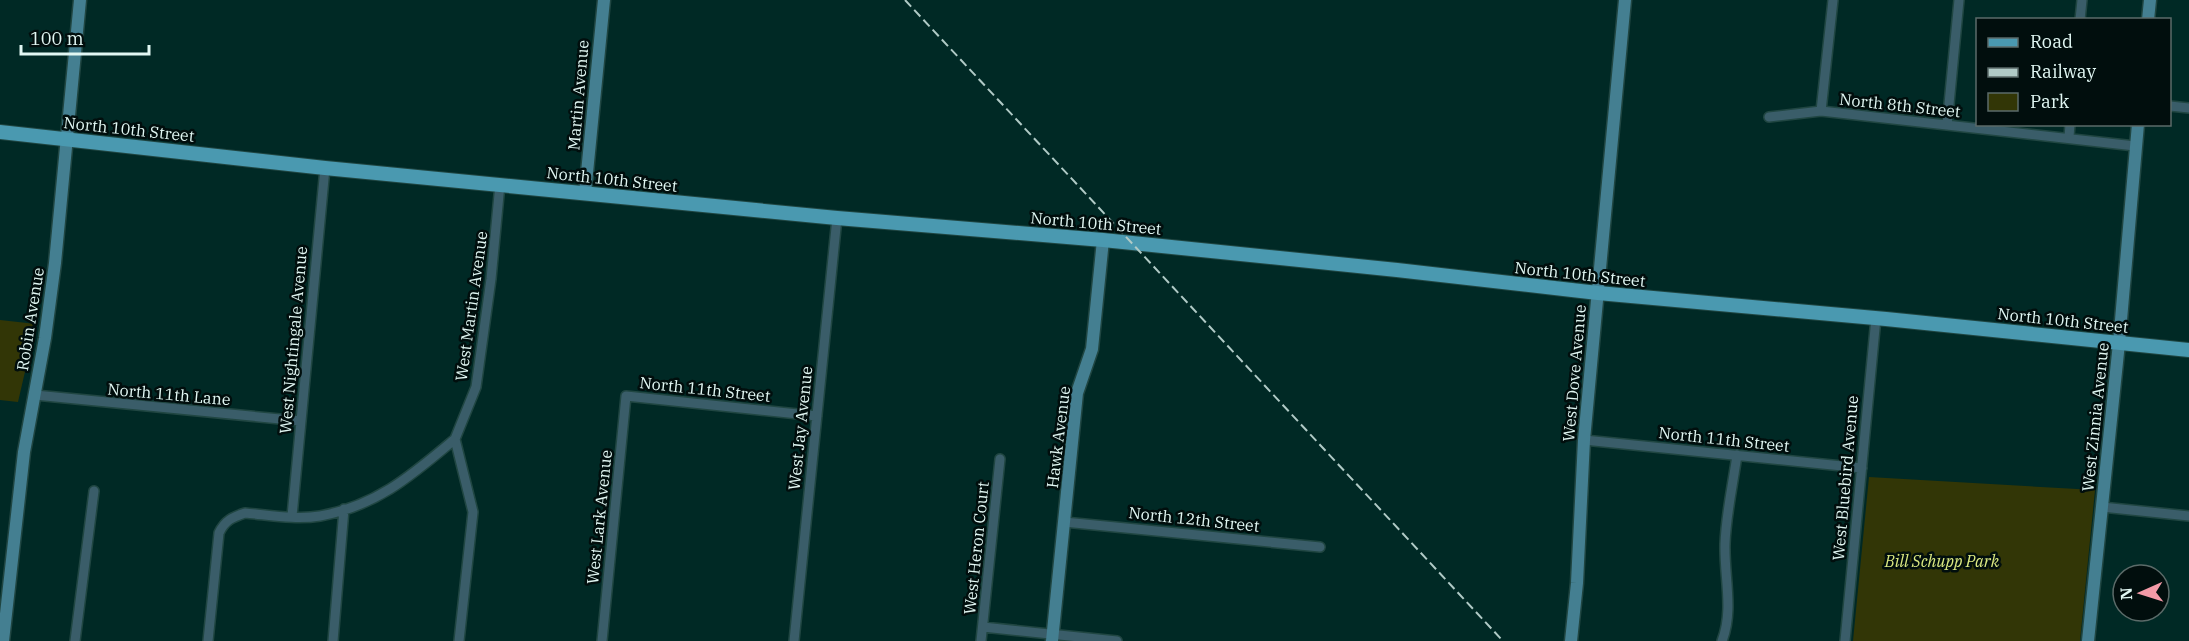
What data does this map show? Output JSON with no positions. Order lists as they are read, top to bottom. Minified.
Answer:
{"streets":{"main road":["North 10th Street"],"street":["Martin Avenue","North 8th Street","West Martin Avenue","Robin Avenue","West Nightingale Avenue","West Dove Avenue","North 11th Street","North 11th Lane","West Zinnia Avenue","West Jay Avenue","Hawk Avenue","West Bluebird Avenue","West Lark Avenue","North 12th Street","West Heron Court"]},"crossings":[["Martin Avenue","North 10th Street"],["North 8th Street","West Zinnia Avenue"],["North 10th Street","West Martin Avenue"],["North 10th Street","Robin Avenue"],["North 10th Street","West Nightingale Avenue"],["North 10th Street","West Dove Avenue"],["North 10th Street","West Zinnia Avenue"],["North 10th Street","West Jay Avenue"],["North 10th Street","Hawk Avenue"],["North 10th Street","West Bluebird Avenue"],["Robin Avenue","North 11th Lane"],["West Nightingale Avenue","North 11th Lane"],["West Dove Avenue","North 11th Street"],["North 11th Street","West Jay Avenue"],["North 11th Street","West Bluebird Avenue"],["North 11th Street","West Lark Avenue"],["Hawk Avenue","North 12th Street"]],"parks":["Bill Schupp Park"],"legend":["Road","Railway","Park"],"scale_bar":"100 m","north":"left"}
